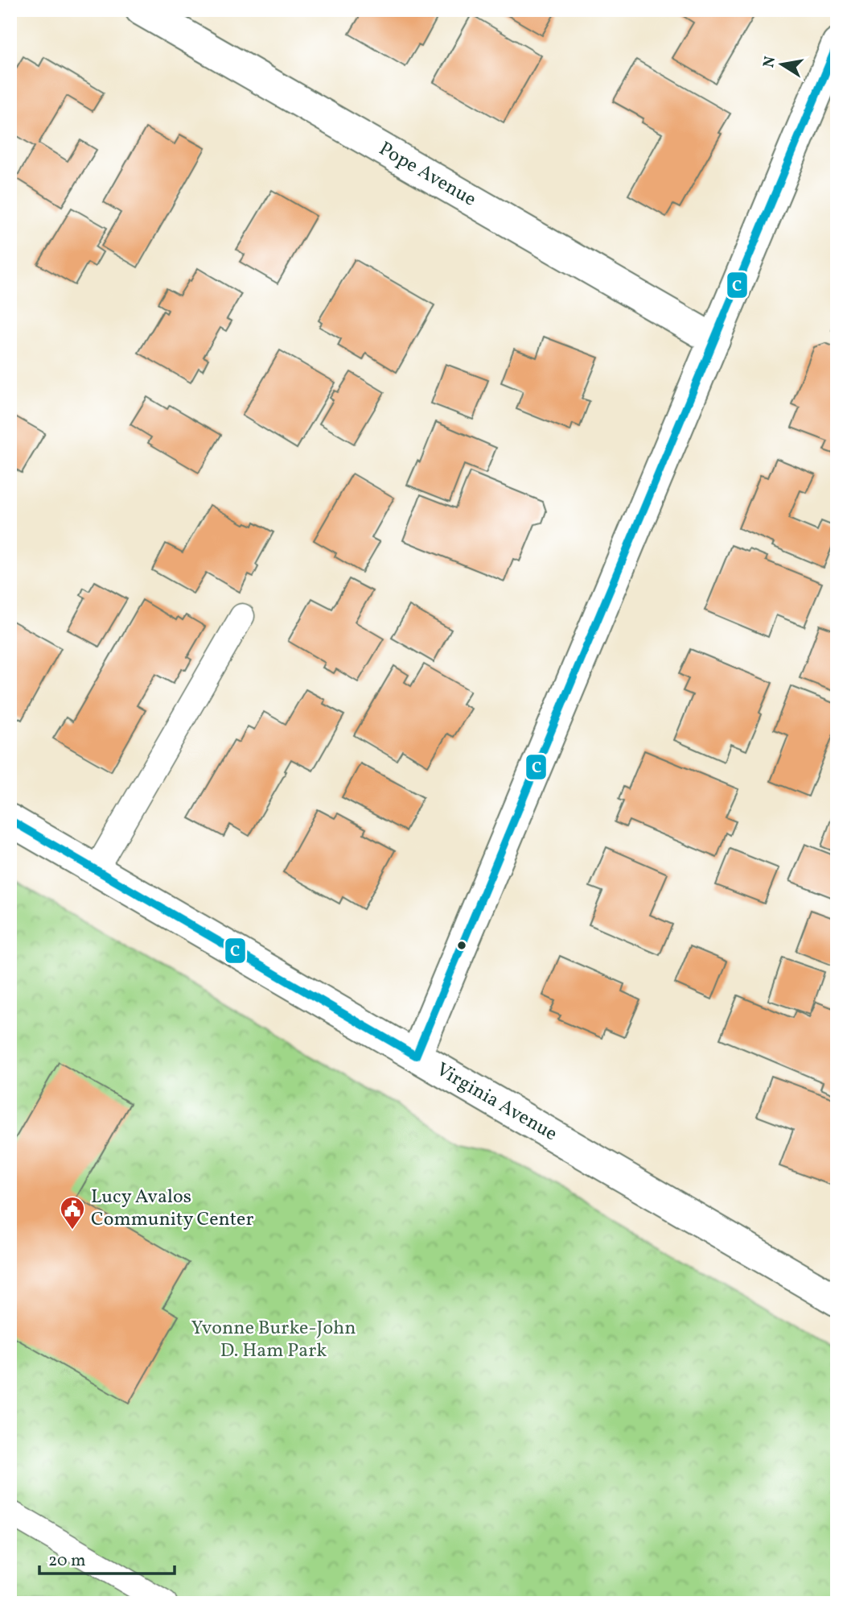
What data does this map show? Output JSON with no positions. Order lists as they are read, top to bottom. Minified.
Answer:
{"streets":{"street":["Pope Avenue","Virginia Avenue"]},"parks":["Yvonne Burke-John D. Ham Park"],"places":{"public building":["Lucy Avalos Community Center"]},"lines":["transit line C"],"scale_bar":"20 m","north":"left"}
